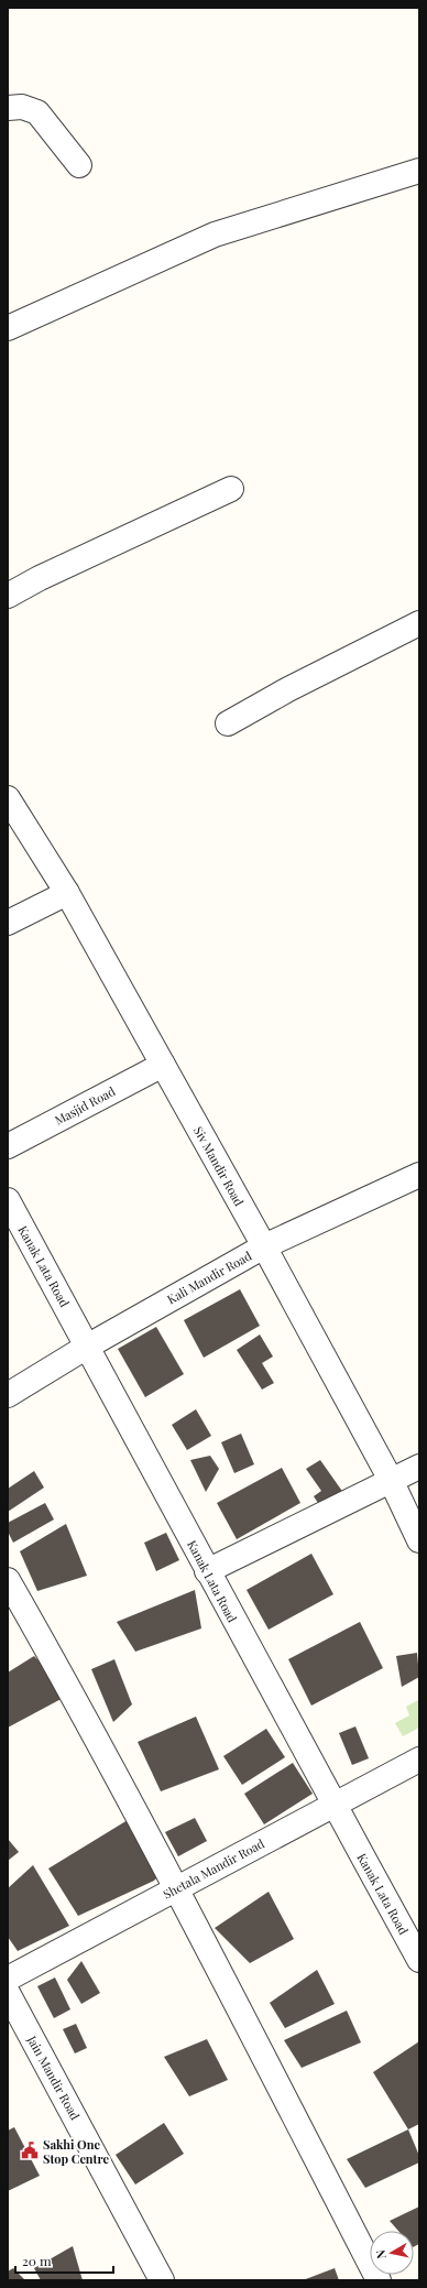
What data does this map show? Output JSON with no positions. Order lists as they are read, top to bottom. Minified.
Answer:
{"streets":{"street":["Masjid Road","Siv Mandir Road","Kanak Lata Road","Kali Mandir Road","Shetala Mandir Road","Jain Mandir Road"]},"crossings":[["Masjid Road","Siv Mandir Road"],["Siv Mandir Road","Kali Mandir Road"],["Kanak Lata Road","Kali Mandir Road"],["Kanak Lata Road","Shetala Mandir Road"]],"places":{"public building":["Sakhi One Stop Centre"]},"scale_bar":"20 m","north":"left"}
